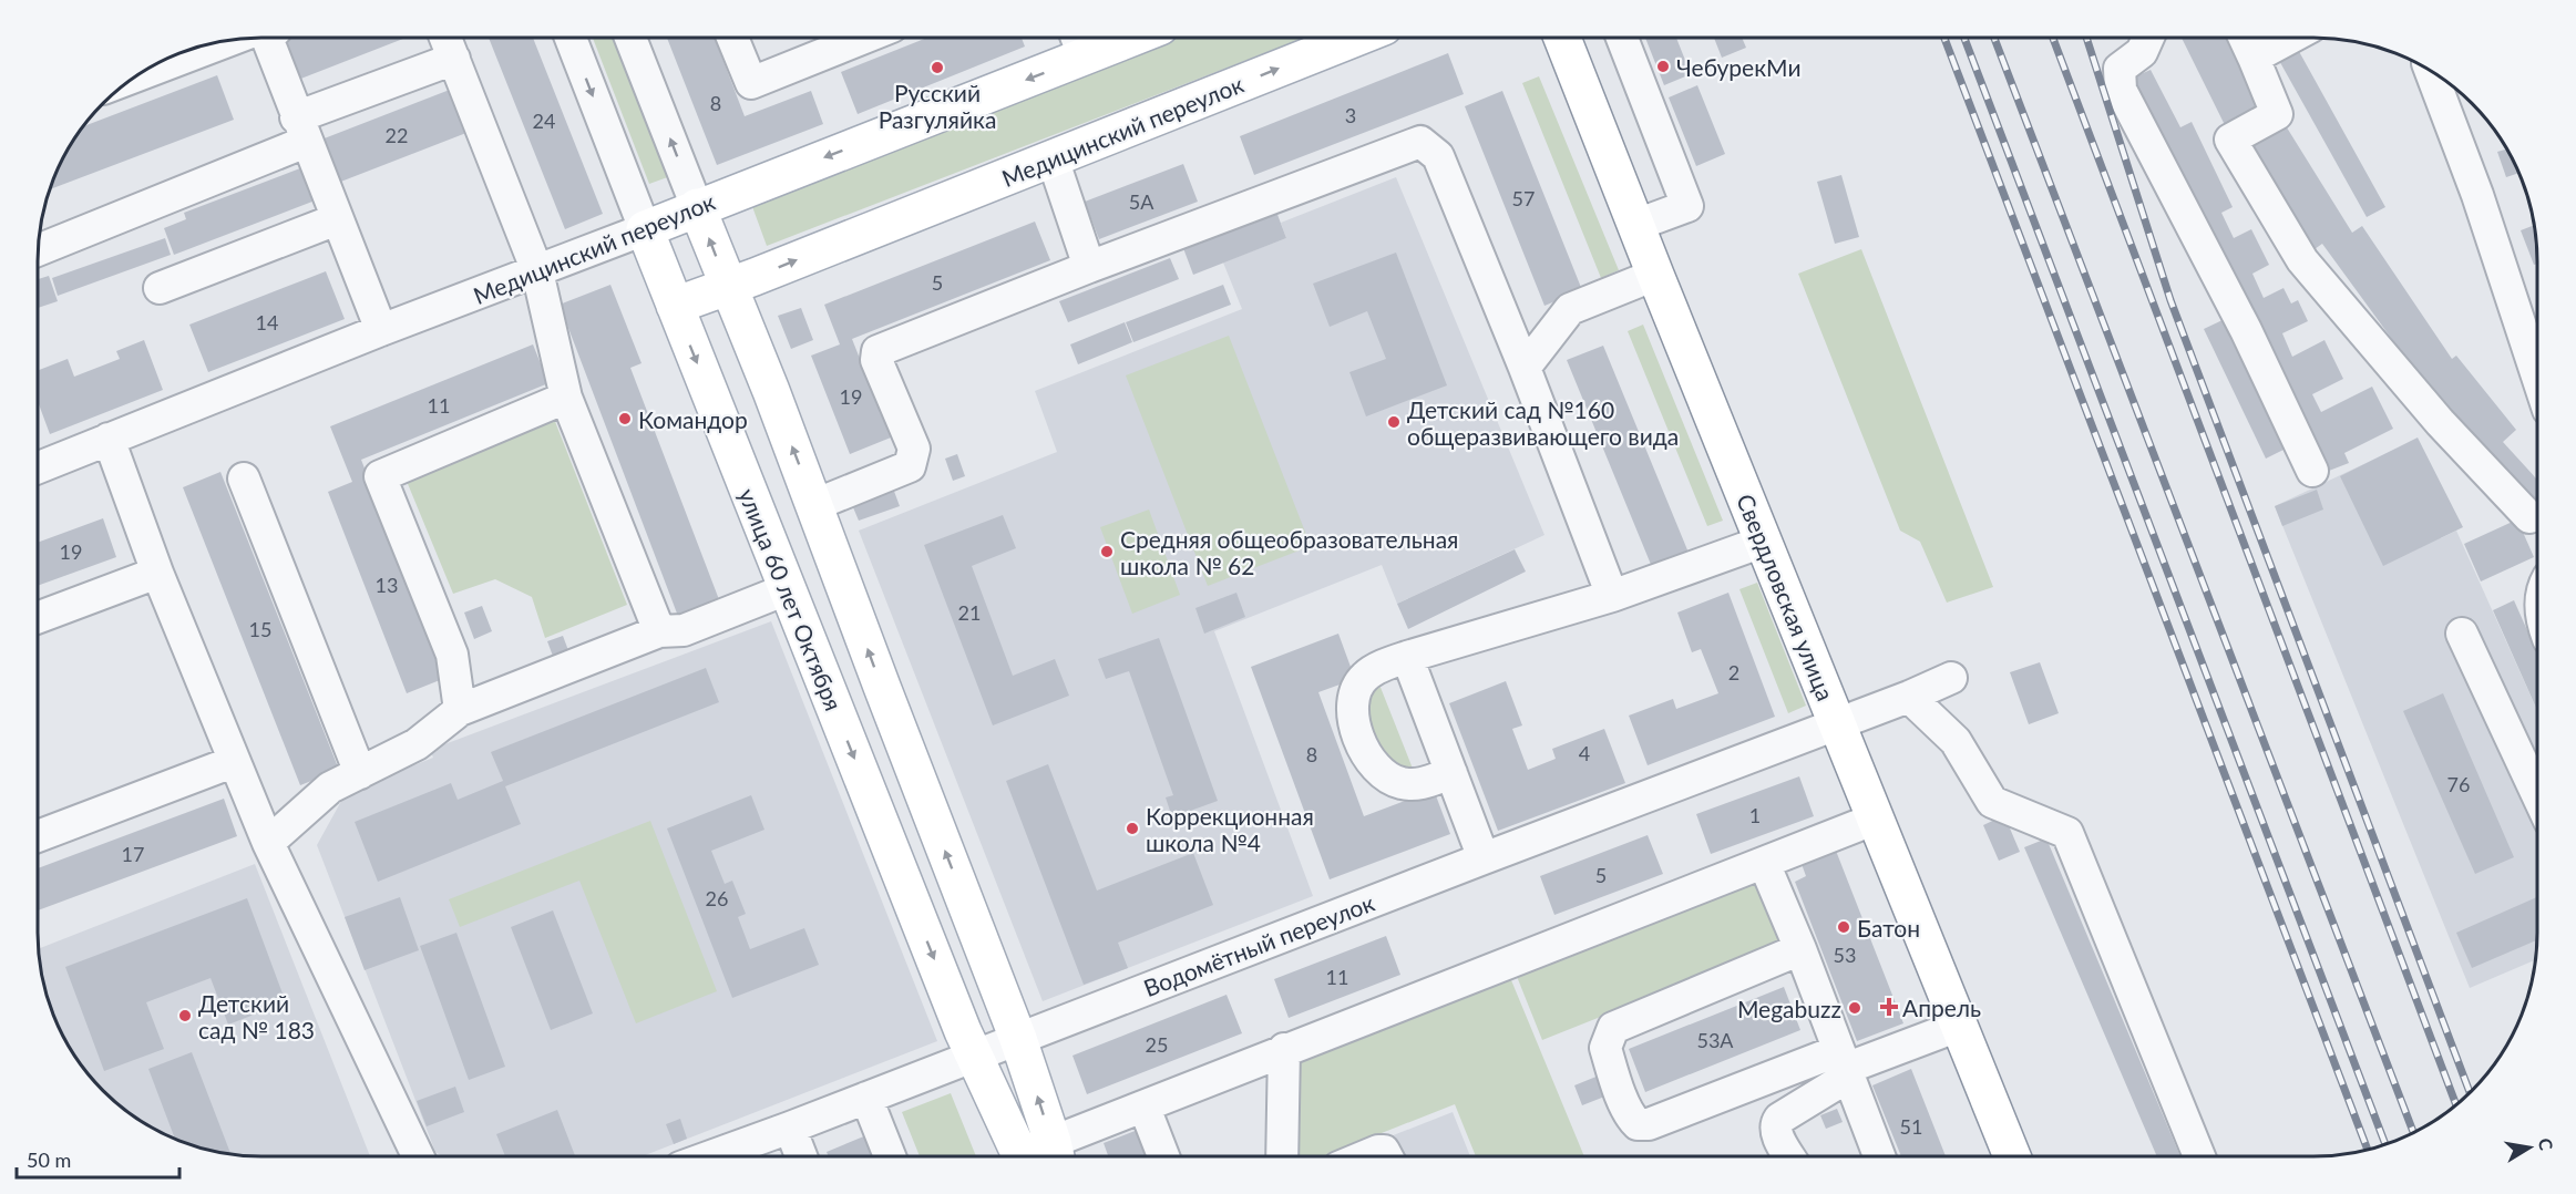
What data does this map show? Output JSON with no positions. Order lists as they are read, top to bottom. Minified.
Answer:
{"streets":{"main road":["Медицинский переулок","Свердловская улица","улица 60 лет Октября"],"street":["Водомётный переулок"]},"crossings":[["Медицинский переулок","улица 60 лет Октября"],["Свердловская улица","Водомётный переулок"],["улица 60 лет Октября","Водомётный переулок"]],"places":{"other":["ЧебурекМи","Русский Разгуляйка","Командор","Детский сад №160 общеразвивающего вида","Средняя общеобразовательная школа № 62","Коррекционная школа №4","Батон","Megabuzz","Детский сад № 183"],"health":["Апрель"]},"house_numbers":["8","3","24","22","57","5А","5","14","19","11","19","13","21","15","2","4","8","76","1","17","5","26","53","11","53А","25","51"],"scale_bar":"50 m","north":"right"}
